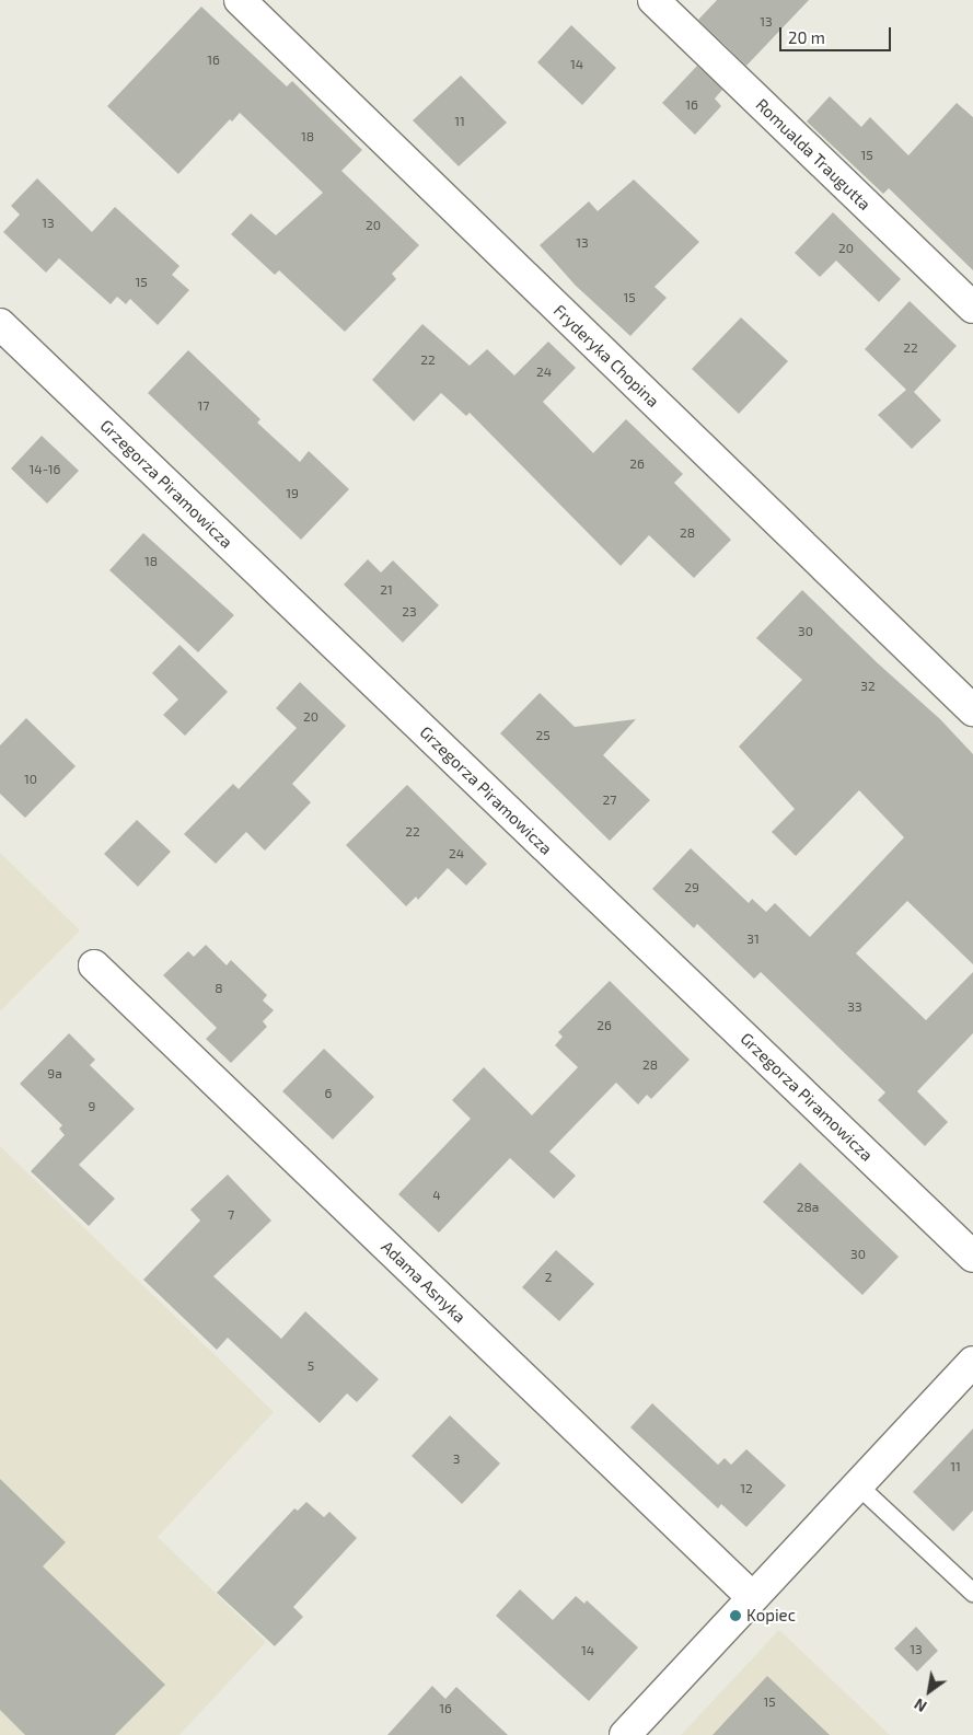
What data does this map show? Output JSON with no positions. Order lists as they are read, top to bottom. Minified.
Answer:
{"streets":{"street":["Romualda Traugutta","Fryderyka Chopina","Grzegorza Piramowicza","Adama Asnyka"]},"places":["Kopiec"],"house_numbers":["13","16","14","16","11","18","15","13","20","13","20","15","15","22","22","24","17","26","14-16","19","28","18","21","23","30","32","20","25","10","27","22","24","29","31","8","33","26","28","9a","6","9","4","28a","7","30","2","5","3","11","12","13","14","15","16"],"scale_bar":"20 m","north":"bottom left"}
